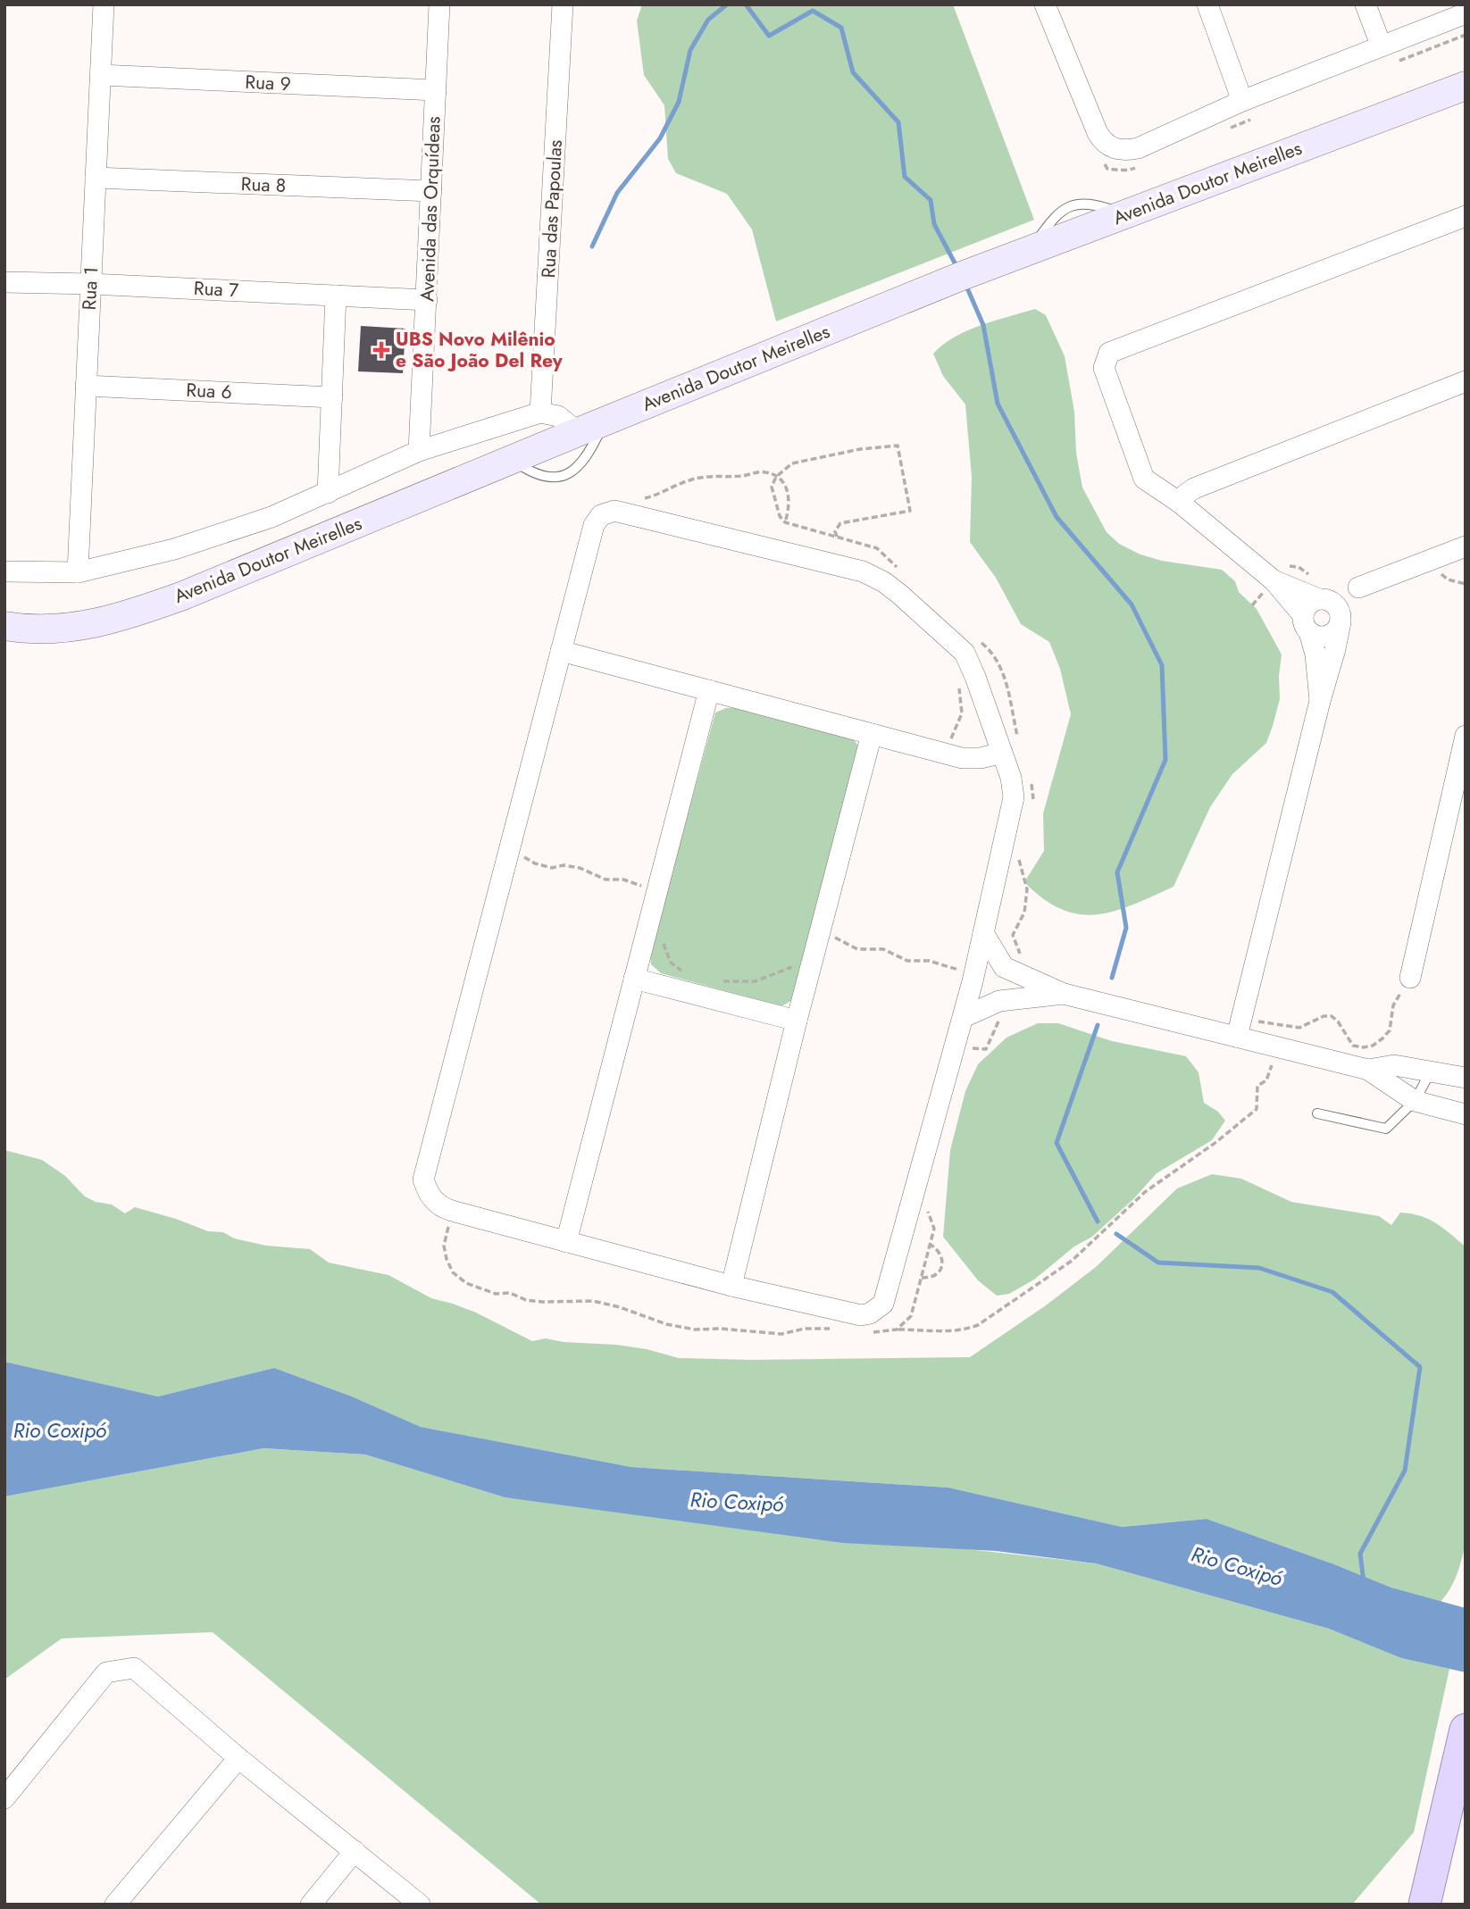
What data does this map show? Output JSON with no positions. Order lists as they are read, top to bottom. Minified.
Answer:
{"streets":{"street":["Rua 9","Avenida Doutor Meirelles","Rua 8","Avenida das Orquídeas","Rua das Papoulas","Rua 1","Rua 7","Rua 6"]},"crossings":[["Rua 9","Avenida das Orquídeas"],["Rua 9","Rua 1"],["Rua 8","Avenida das Orquídeas"],["Rua 8","Rua 1"],["Avenida das Orquídeas","Rua 7"],["Rua 1","Rua 7"],["Rua 1","Rua 6"]],"water":["Rio Coxipó"],"places":{"health":["UBS Novo Milênio e São João Del Rey"]}}
